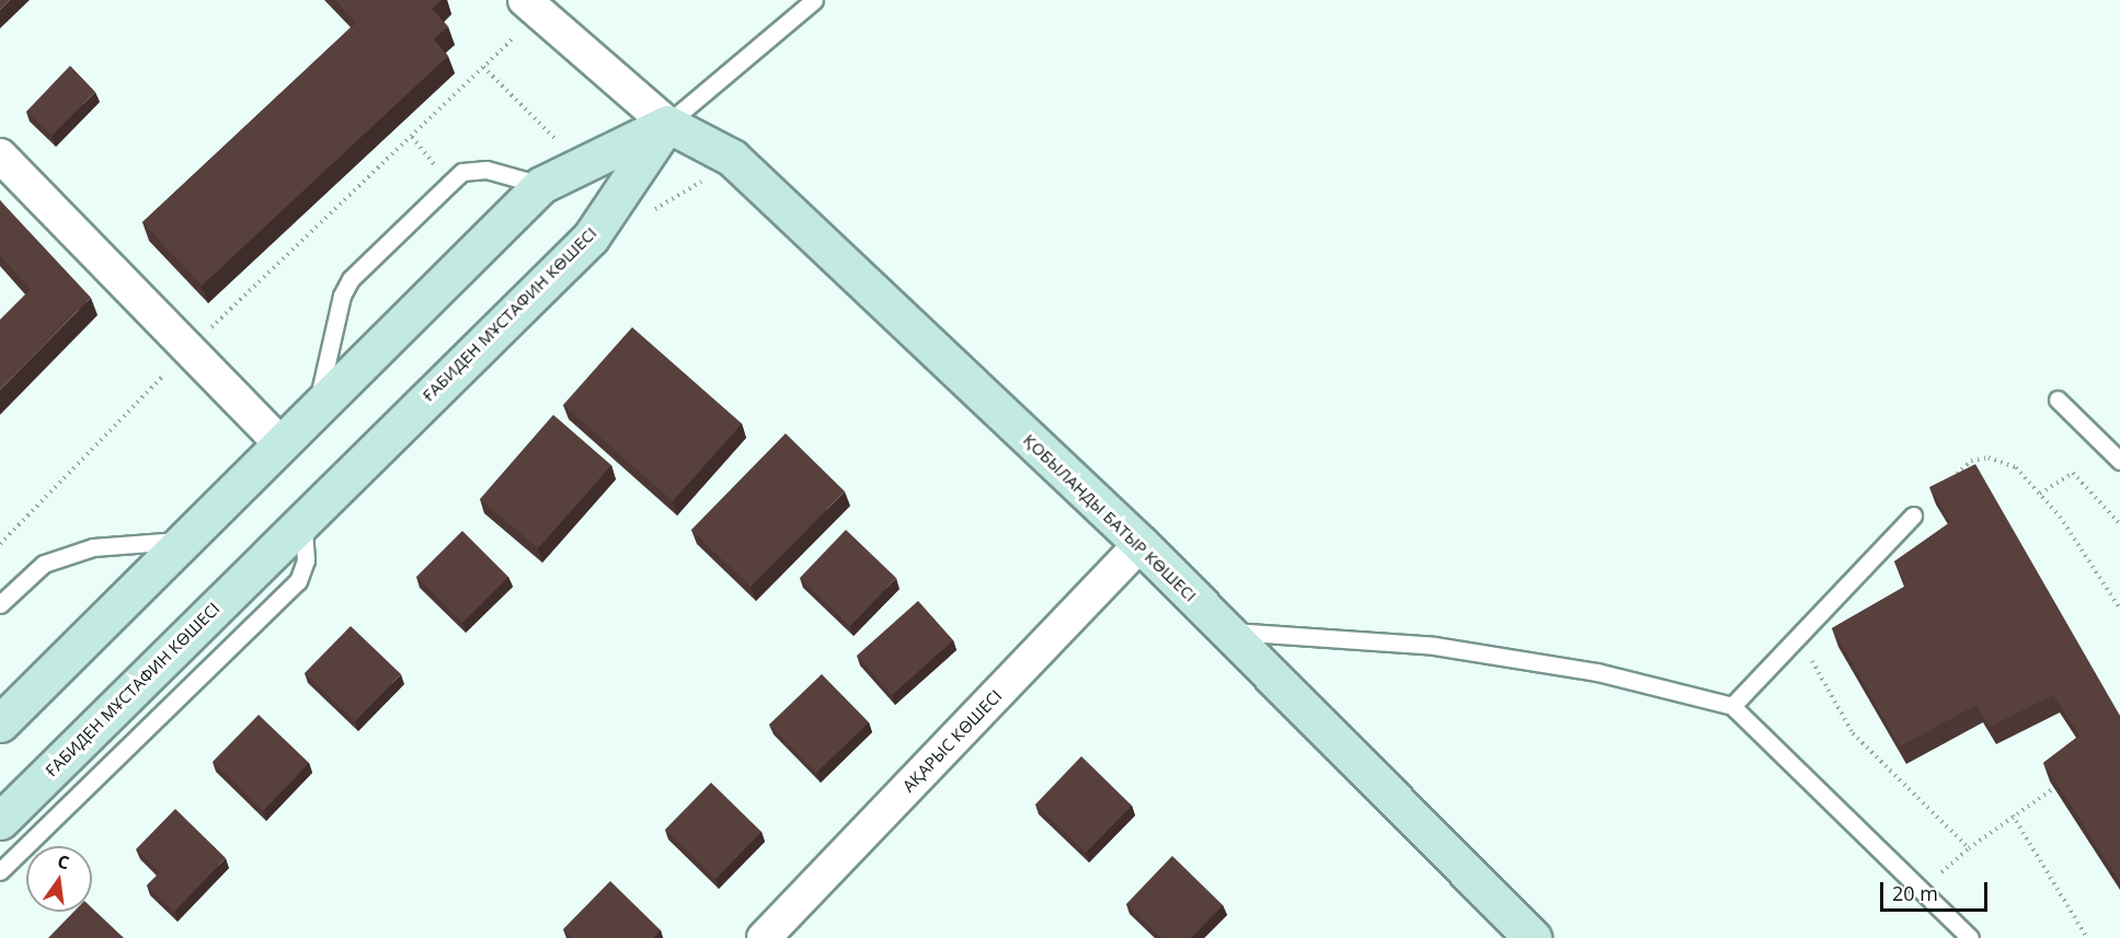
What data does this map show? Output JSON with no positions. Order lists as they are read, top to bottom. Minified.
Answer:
{"streets":{"street":["ҒАБИДЕН МҰСТАФИН КӨШЕСІ","ҚОБЫЛАНДЫ БАТЫР КӨШЕСІ","АҚАРЫС КӨШЕСІ"]},"crossings":[["ҒАБИДЕН МҰСТАФИН КӨШЕСІ","ҚОБЫЛАНДЫ БАТЫР КӨШЕСІ"],["ҚОБЫЛАНДЫ БАТЫР КӨШЕСІ","АҚАРЫС КӨШЕСІ"]],"scale_bar":"20 m","north":"top"}
